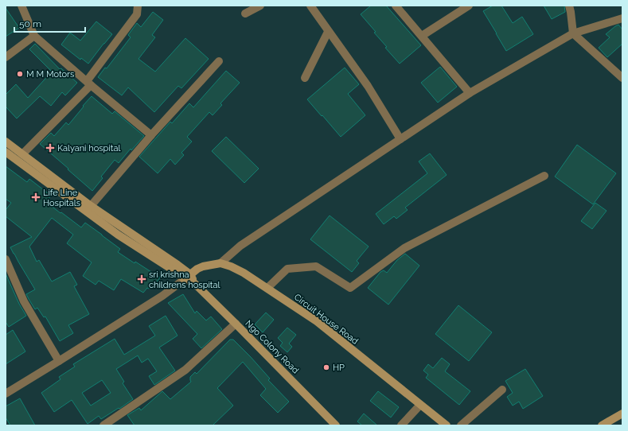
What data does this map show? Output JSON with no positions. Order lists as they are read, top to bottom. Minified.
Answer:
{"streets":{"street":["Circuit House Road","Ngo Colony Road"]},"places":{"other":["M M Motors","HP"],"health":["Kalyani hospital","Life Line Hospitals","sri krishna childrens hospital"]},"scale_bar":"50 m"}
